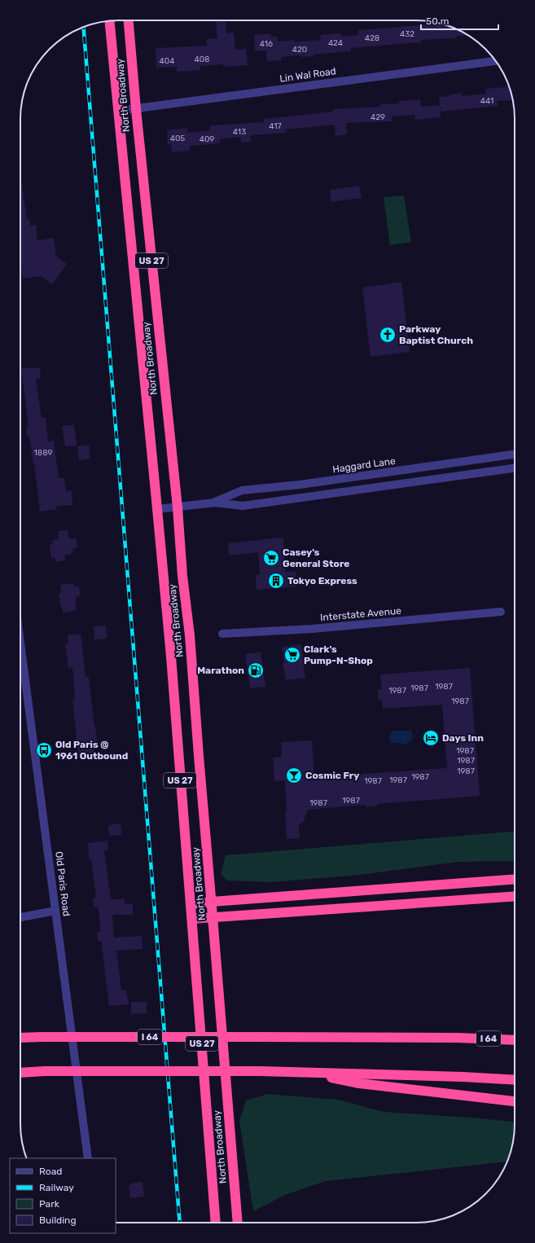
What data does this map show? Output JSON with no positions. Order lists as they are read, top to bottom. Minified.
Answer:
{"streets":{"highway":["North Broadway","US 27","I 64"],"street":["Lin Wal Road","Haggard Lane","Interstate Avenue","Old Paris Road"]},"crossings":[["Lin Wal Road","North Broadway"],["North Broadway","Haggard Lane"]],"places":{"church":["Parkway Baptist Church"],"supermarket":["Casey's General Store","Clark's Pump-N-Shop"],"building":["Tokyo Express"],"fuel station":["Marathon"],"hotel":["Days Inn"],"bus stop":["Old Paris @ 1961 Outbound"],"bar":["Cosmic Fry"]},"house_numbers":["432","428","424","416","420","408","404","441","429","417","413","405","409","1889","1987","1987","1987","1987","1987","1987","1987","1987","1987","1987","1987","1987"],"legend":["Road","Railway","Park","Building"],"scale_bar":"50 m"}
